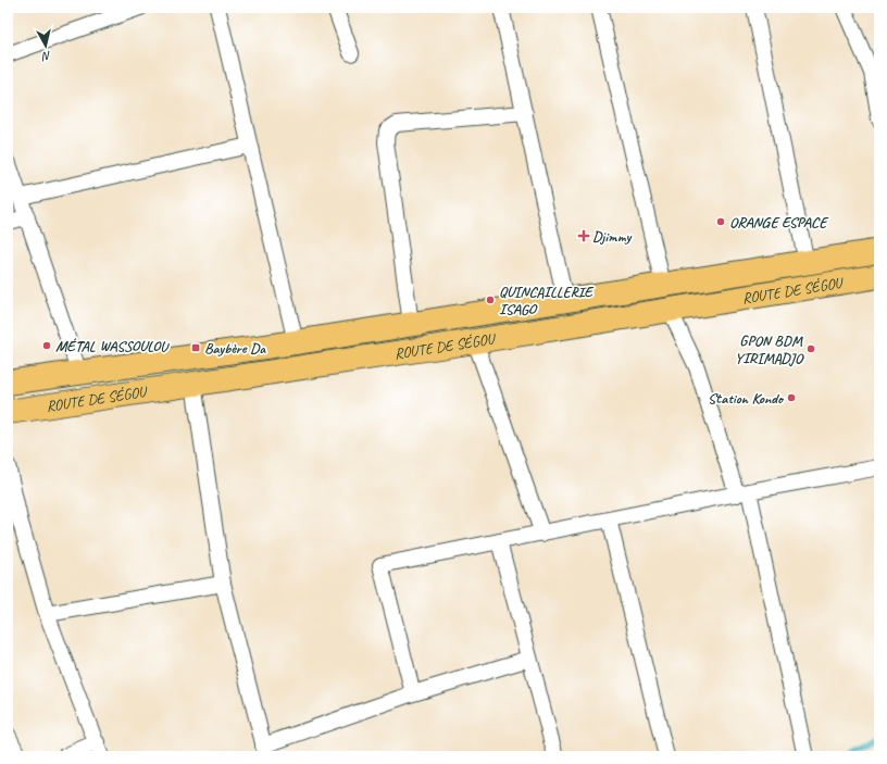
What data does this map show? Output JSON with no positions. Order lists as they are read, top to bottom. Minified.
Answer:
{"streets":{"highway":["ROUTE DE SÉGOU"]},"places":{"other":["ORANGE ESPACE","QUINCAILLERIE ISAGO","MÉTAL WASSOULOU","GPON BDM YIRIMADJO","Station Kondo"],"health":["Djimmy"],"transit":["Baybère Da"]},"north":"bottom"}
